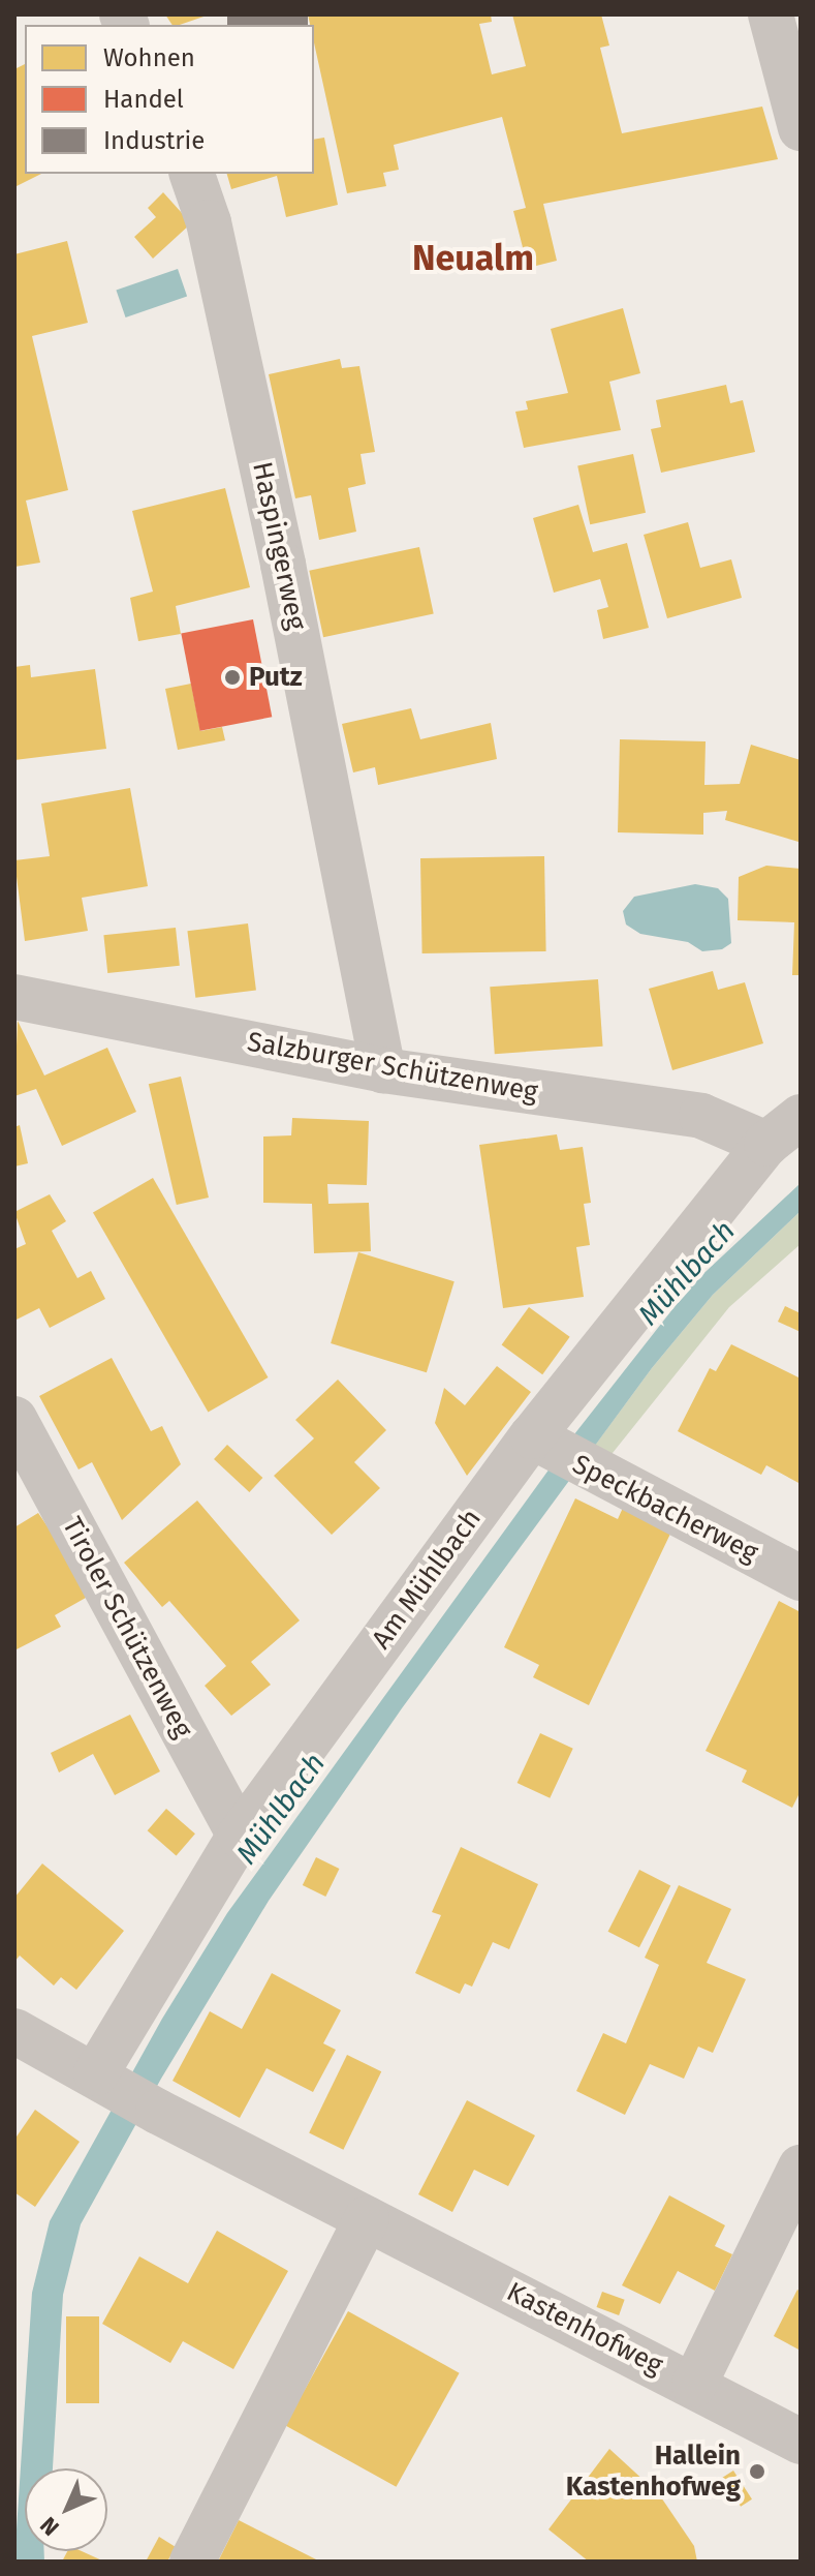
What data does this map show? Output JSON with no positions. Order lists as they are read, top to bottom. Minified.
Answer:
{"streets":{"street":["Haspingerweg","Salzburger Schützenweg","Speckbacherweg","Am Mühlbach","Tiroler Schützenweg","Kastenhofweg"]},"crossings":[["Haspingerweg","Salzburger Schützenweg"],["Salzburger Schützenweg","Am Mühlbach"],["Speckbacherweg","Am Mühlbach"],["Am Mühlbach","Tiroler Schützenweg"],["Am Mühlbach","Kastenhofweg"]],"districts":["Neualm"],"water":["Mühlbach"],"places":["Putz","Hallein Kastenhofweg"],"legend":["Wohnen","Handel","Industrie"],"north":"bottom left"}
